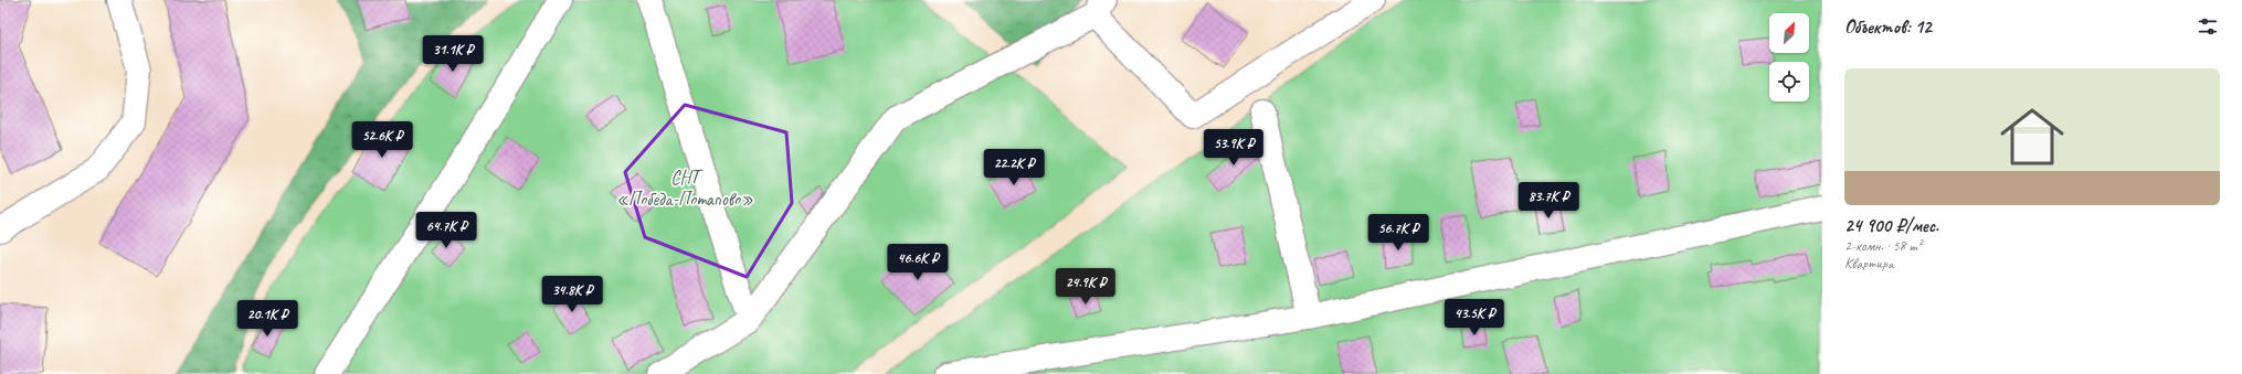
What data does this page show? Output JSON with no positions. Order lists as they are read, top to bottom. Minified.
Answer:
{"parks":["СНТ «Победа-Потапово»"],"north":"top right","page":{"heading":"Объектов: 12","price":["31.1K ₽","52.6K ₽","53.9K ₽","22.2K ₽","83.7K ₽","64.7K ₽","56.7K ₽","46.6K ₽","24.9K ₽","34.8K ₽","43.5K ₽","20.1K ₽"],"list":[{"name":"24 900 ₽/мес.","note":"2-комн. · 58 m² · Квартира"}]}}
